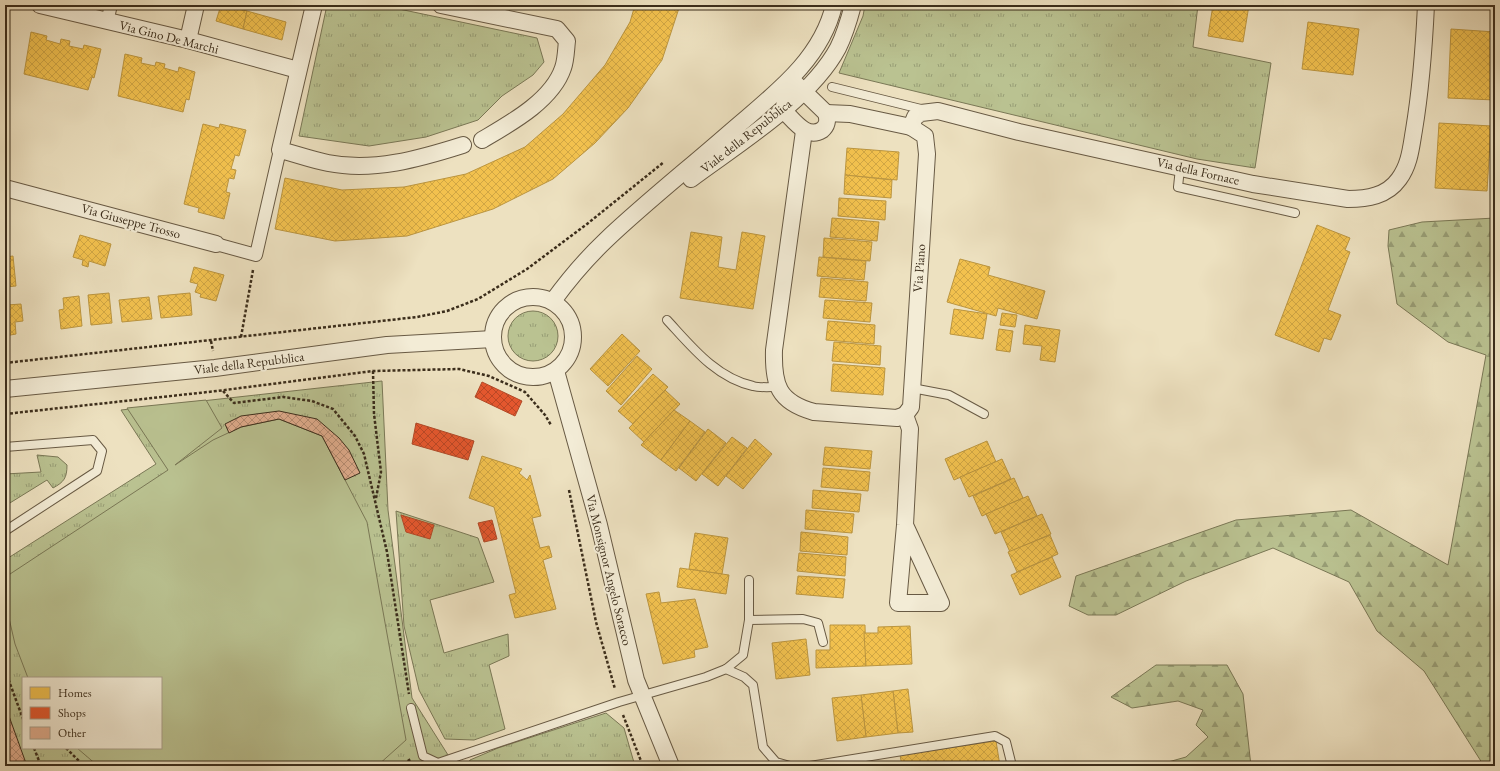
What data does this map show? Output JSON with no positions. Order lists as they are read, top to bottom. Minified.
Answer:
{"streets":{"street":["Via Gino De Marchi","Viale della Repubblica","Via della Fornace","Via Giuseppe Trosso","Via Piano","Via Monsignor Angelo Soracco"]},"crossings":[["Viale della Repubblica","Via Monsignor Angelo Soracco"]],"legend":["Homes","Shops","Other"]}
